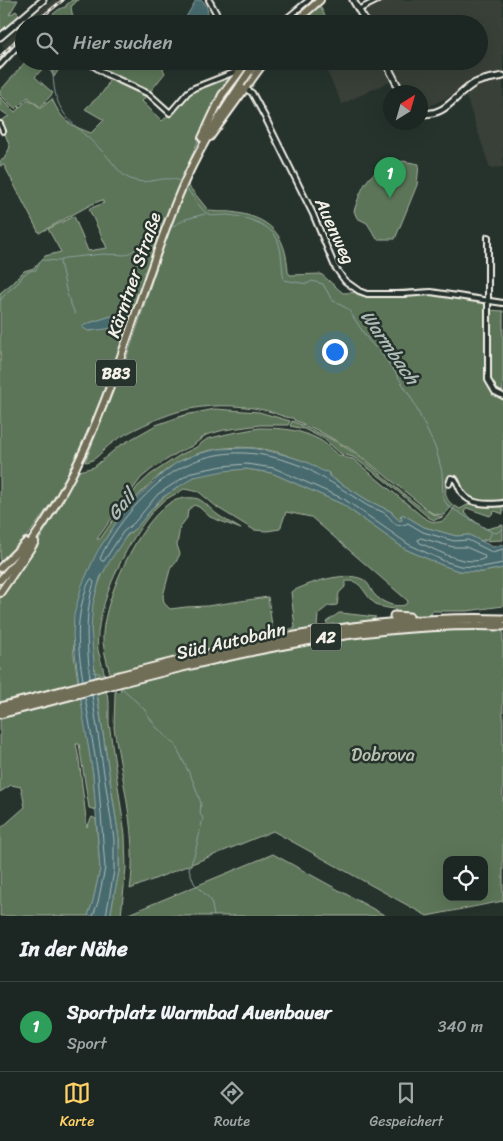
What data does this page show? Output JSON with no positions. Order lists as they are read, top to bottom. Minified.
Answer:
{"streets":{"highway":["A2","Süd Autobahn"],"main road":["Kärntner Straße","B83"],"street":["Auenweg"]},"water":["Warmbach","Gail"],"parks":["Dobrova"],"north":"top right","page":{"search":"Hier suchen","pins":"1","heading":"In der Nähe","list":[{"mark":"1","name":"Sportplatz Warmbad Auenbauer","note":"Sport","value":"340 m"}],"nav":["Karte","Route","Gespeichert"]}}
